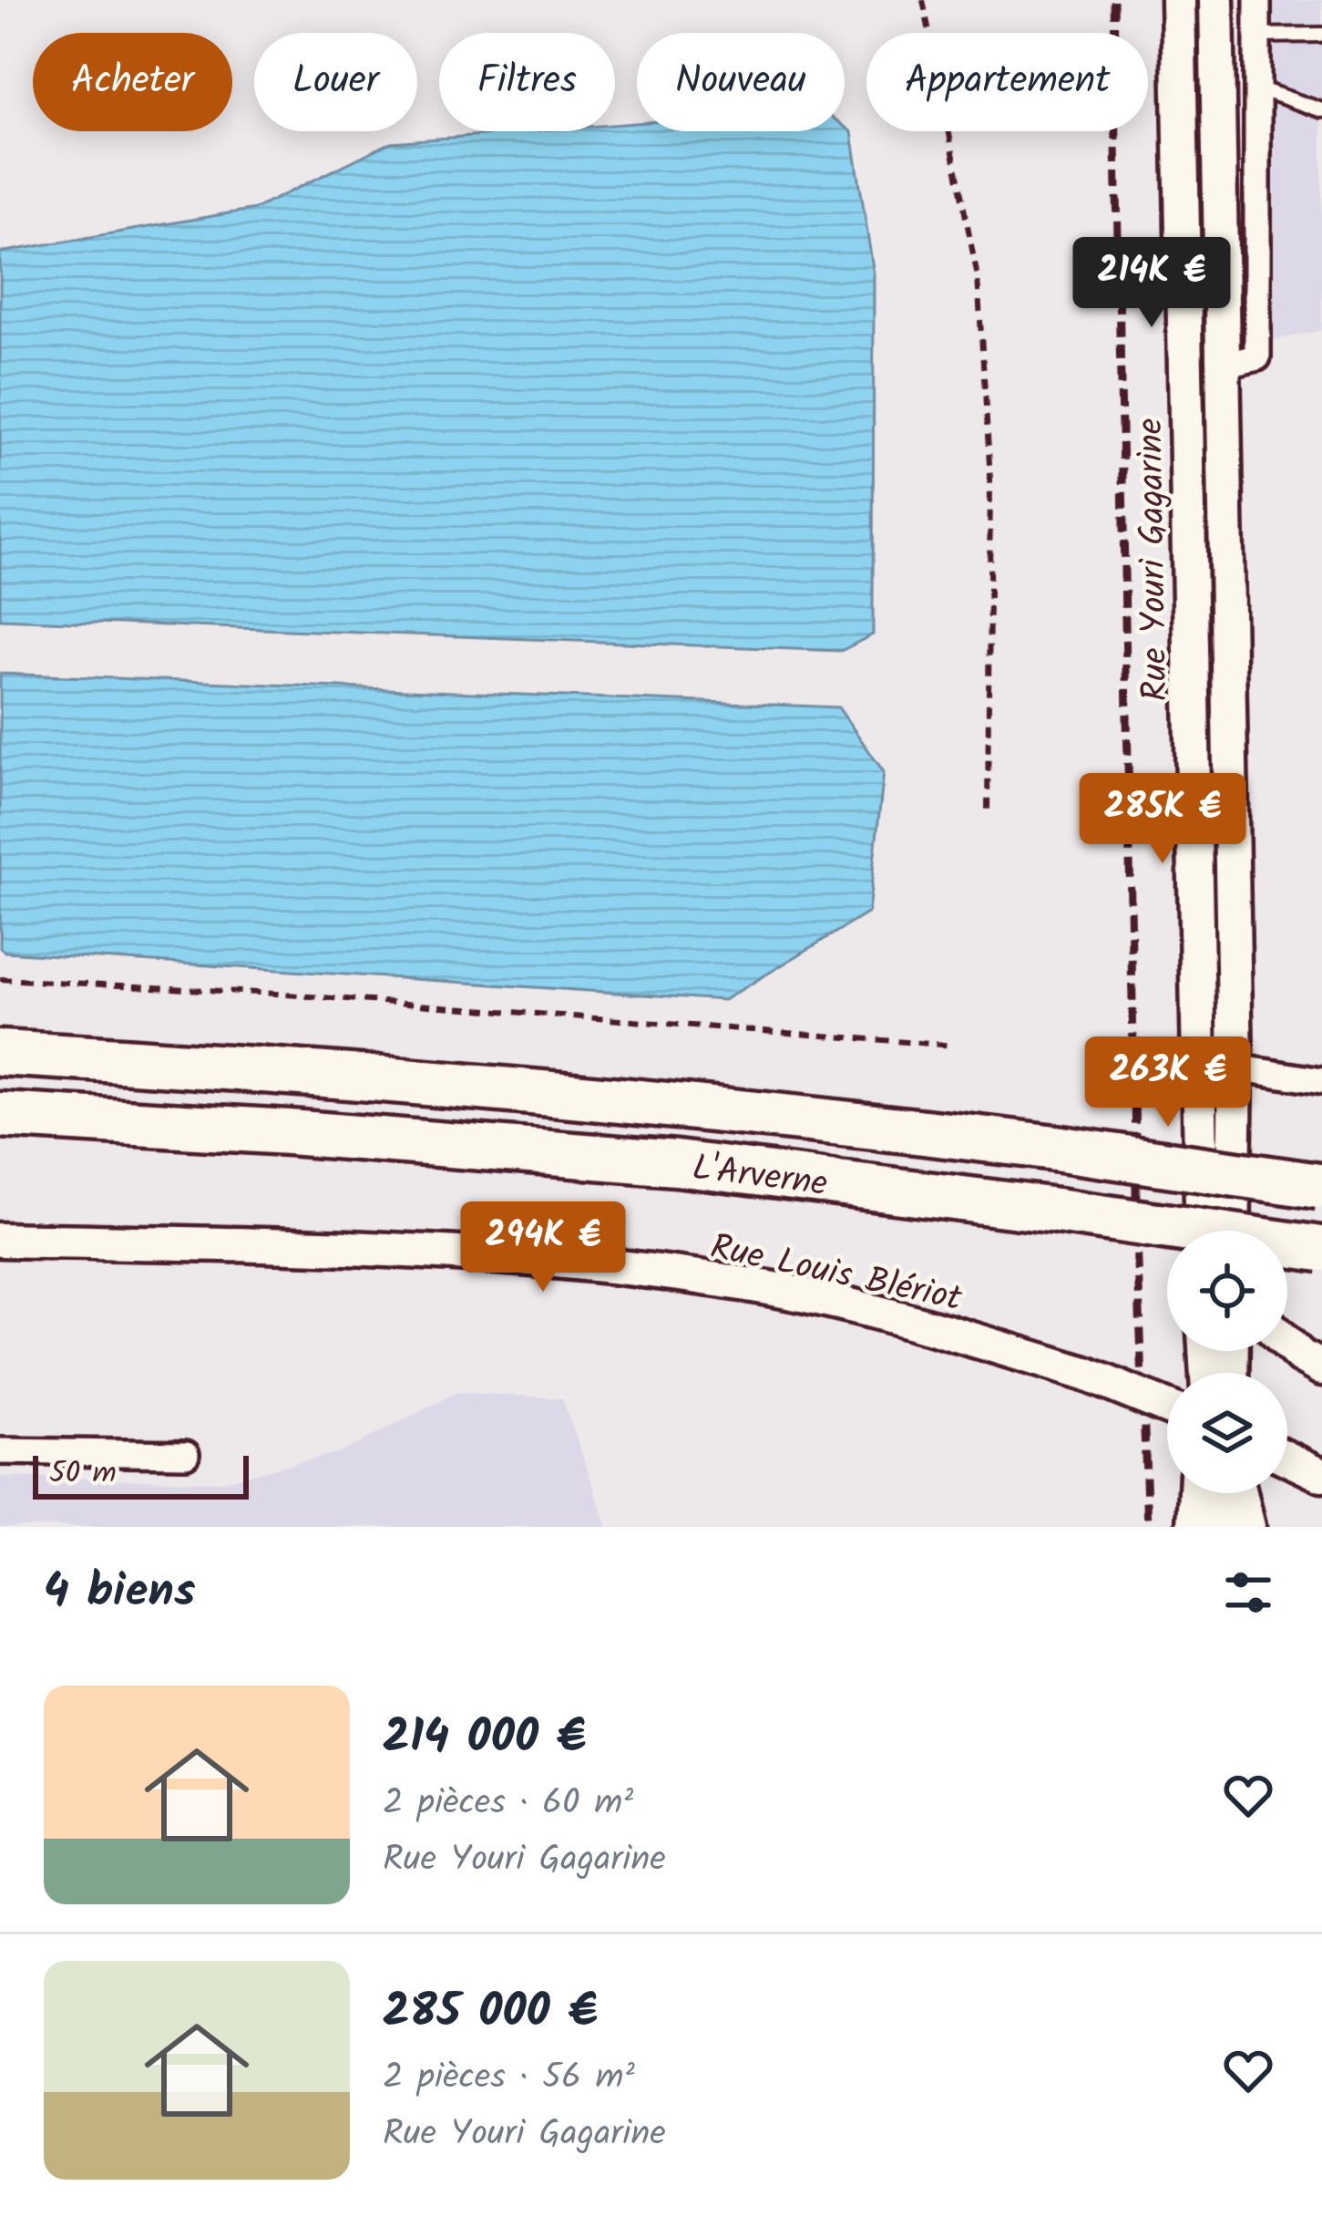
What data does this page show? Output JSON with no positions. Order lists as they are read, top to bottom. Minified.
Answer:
{"streets":{"highway":["L'Arverne"],"main road":["Rue Youri Gagarine","Rue Louis Blériot"]},"scale_bar":"50 m","page":{"chip":["Acheter","Louer","Filtres","Nouveau","Appartement"],"price":["214K €","285K €","263K €","294K €"],"scale":"50 m","heading":"4 biens","list":[{"name":"214 000 €","note":"2 pièces · 60 m² · Rue Youri Gagarine"},{"name":"285 000 €","note":"2 pièces · 56 m² · Rue Youri Gagarine"}]}}
